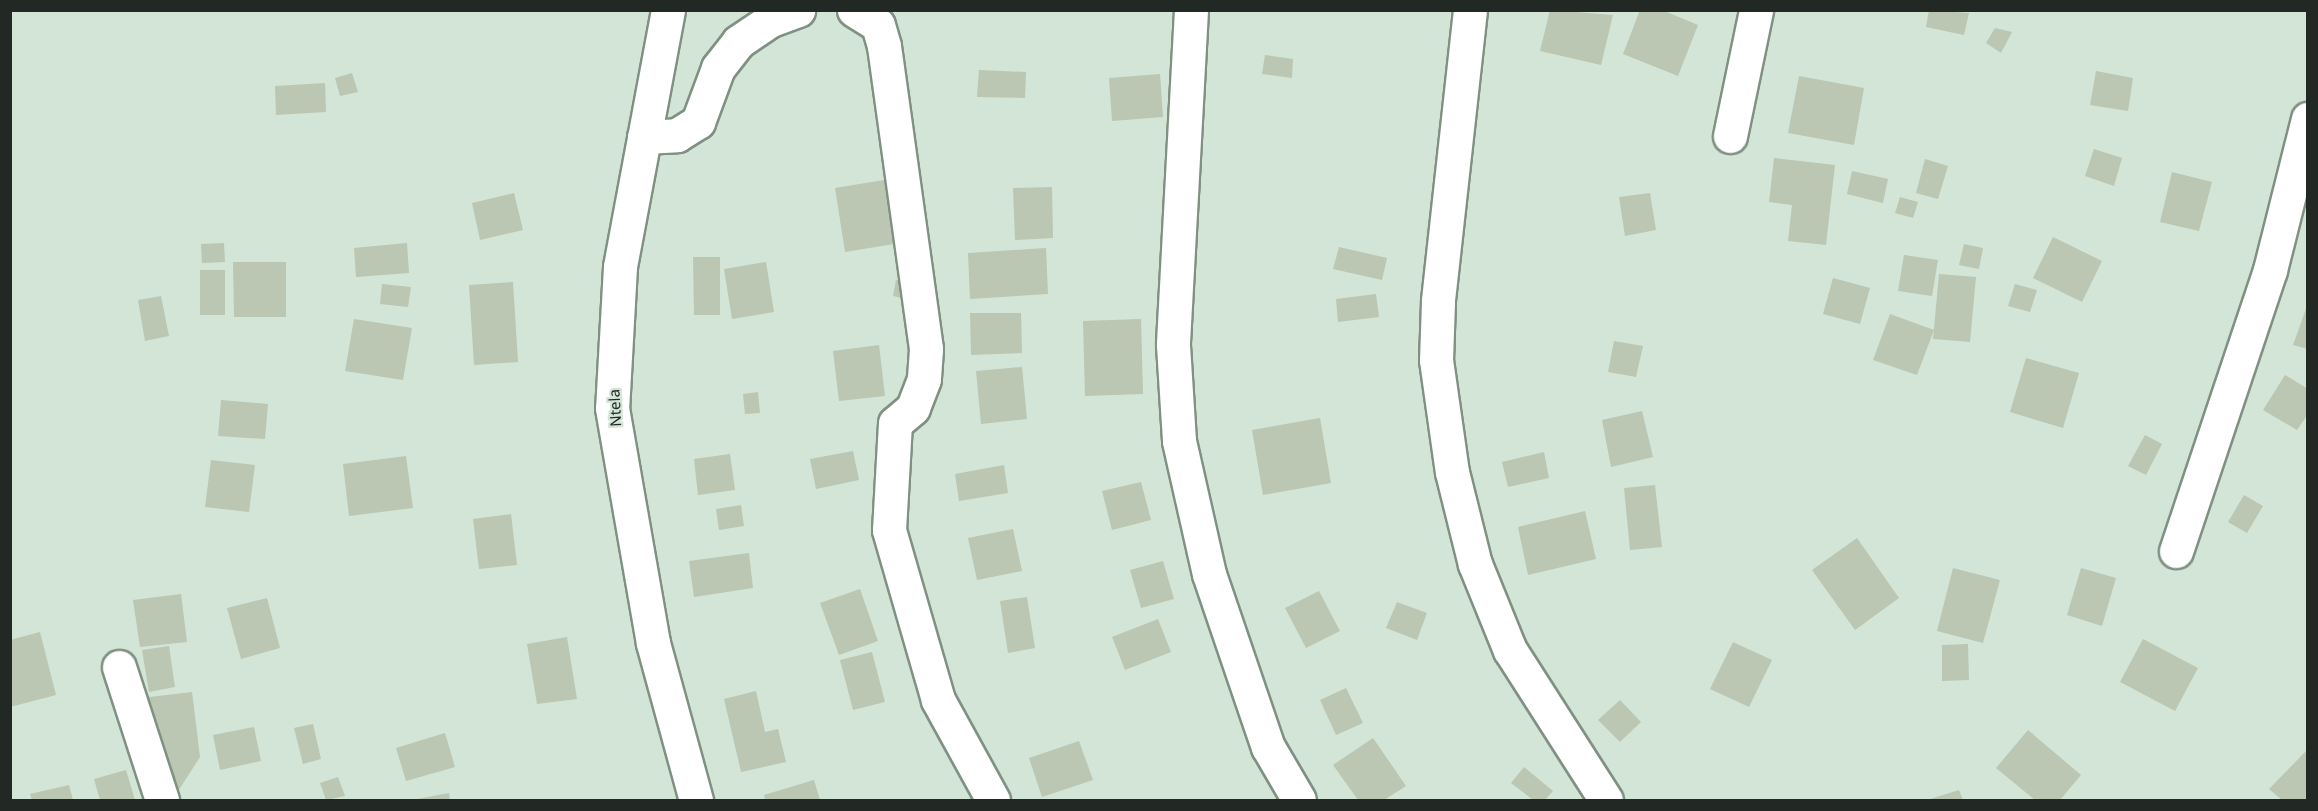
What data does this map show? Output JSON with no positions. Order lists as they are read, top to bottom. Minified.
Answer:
{"streets":{"street":["Ntela"]}}
